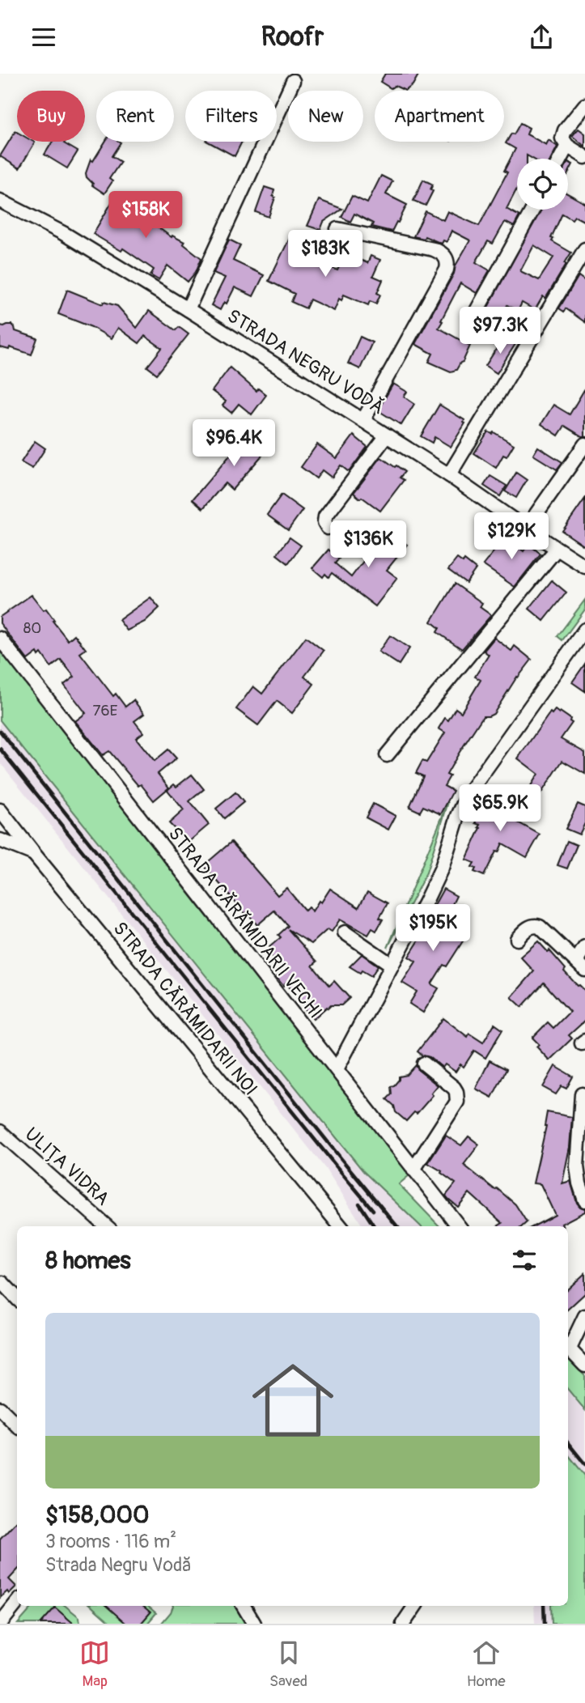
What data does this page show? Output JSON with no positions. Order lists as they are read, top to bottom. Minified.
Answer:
{"streets":{"street":["STRADA NEGRU VODĂ","STRADA CĂRĂMIDARII VECHI","STRADA CĂRĂMIDARII NOI","ULIȚA VIDRA"]},"house_numbers":["80","76E"],"page":{"header":"Roofr","chip":["Buy","Rent","Filters","New","Apartment"],"price":["$158K","$183K","$97.3K","$96.4K","$129K","$136K","$65.9K","$195K"],"heading":"8 homes","list":[{"name":"$158,000","note":"3 rooms · 116 m² · Strada Negru Vodă"}],"tabs":["Map","Saved","Home"]}}
